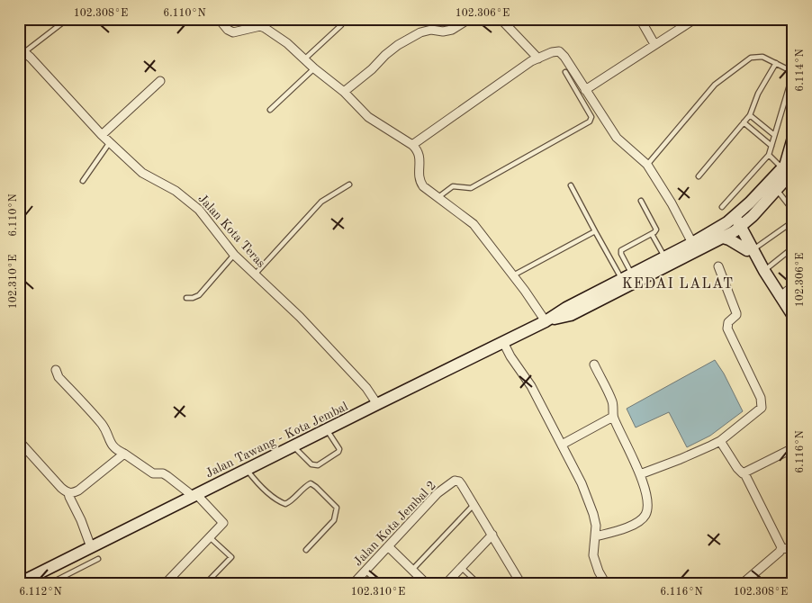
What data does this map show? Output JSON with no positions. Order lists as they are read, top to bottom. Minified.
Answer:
{"streets":{"main road":["Jalan Tawang - Kota Jembal"],"street":["Jalan Kota Teras","Jalan Kota Jembal 2"]},"crossings":[["Jalan Kota Teras","Jalan Tawang - Kota Jembal"]],"districts":["KEDAI LALAT"],"coordinates":["102.308°E","6.110°N","102.306°E","6.114°N","102.310°E","6.116°N","6.112°N"]}
